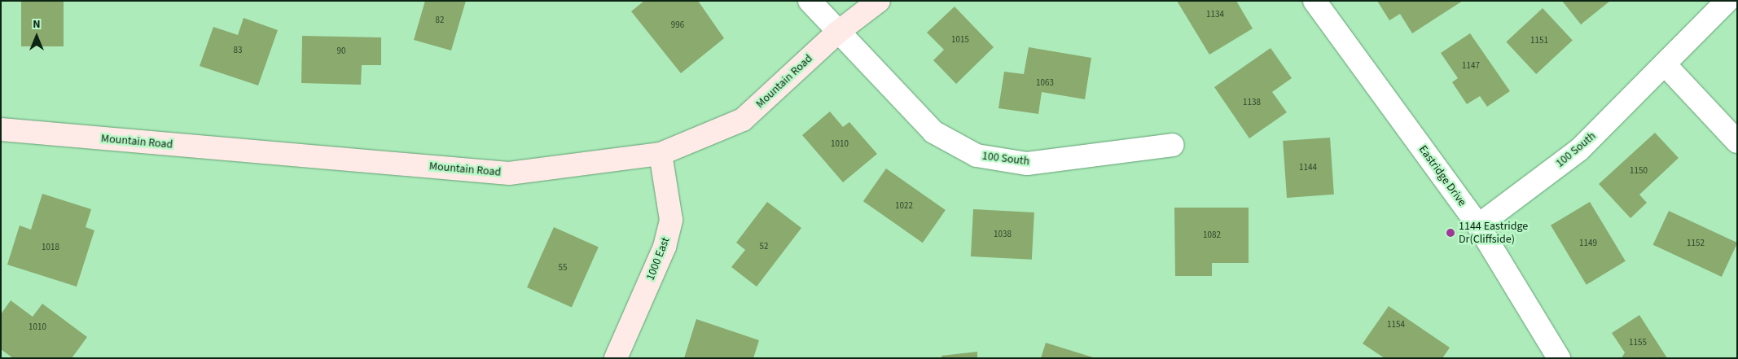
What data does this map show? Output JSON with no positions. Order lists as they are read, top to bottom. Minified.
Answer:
{"streets":{"street":["Mountain Road","100 South","Eastridge Drive","1000 East"]},"crossings":[["Mountain Road","100 South"],["Mountain Road","1000 East"],["100 South","Eastridge Drive"]],"places":["1144 Eastridge Dr(Cliffside)"],"house_numbers":["1134","82","996","1015","1151","83","90","1147","1063","1138","1010","1144","1150","1022","1038","1082","1149","1152","52","1018","55","1154","1010","1155"],"north":"top"}
